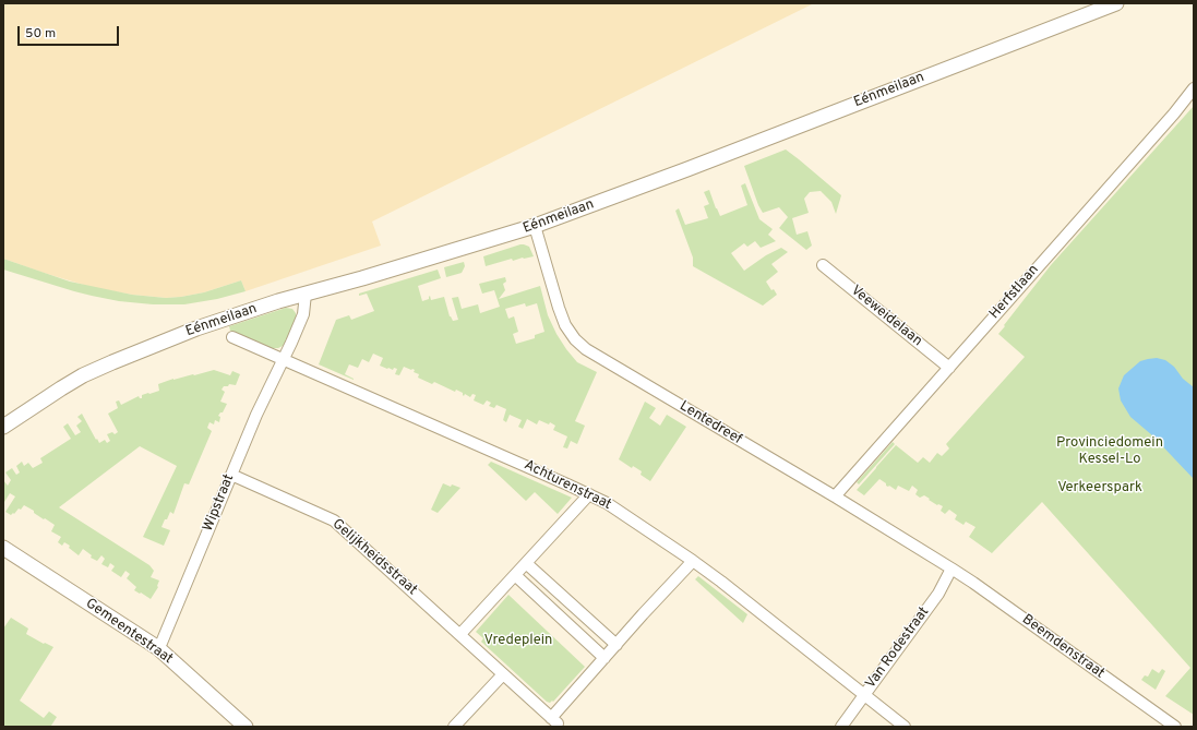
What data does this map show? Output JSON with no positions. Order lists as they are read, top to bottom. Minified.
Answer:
{"streets":{"street":["Eénmeilaan","Herfstlaan","Veeweidelaan","Lentedreef","Achturenstraat","Wipstraat","Gelijkheidsstraat","Gemeentestraat","Beemdenstraat","Van Rodestraat"]},"crossings":[["Eénmeilaan","Lentedreef"],["Eénmeilaan","Wipstraat"],["Herfstlaan","Veeweidelaan"],["Herfstlaan","Lentedreef"],["Lentedreef","Beemdenstraat"],["Lentedreef","Van Rodestraat"],["Achturenstraat","Wipstraat"],["Achturenstraat","Van Rodestraat"],["Wipstraat","Gelijkheidsstraat"],["Wipstraat","Gemeentestraat"],["Beemdenstraat","Van Rodestraat"]],"parks":["Provinciedomein Kessel-Lo","Verkeerspark","Vredeplein"],"scale_bar":"50 m"}
